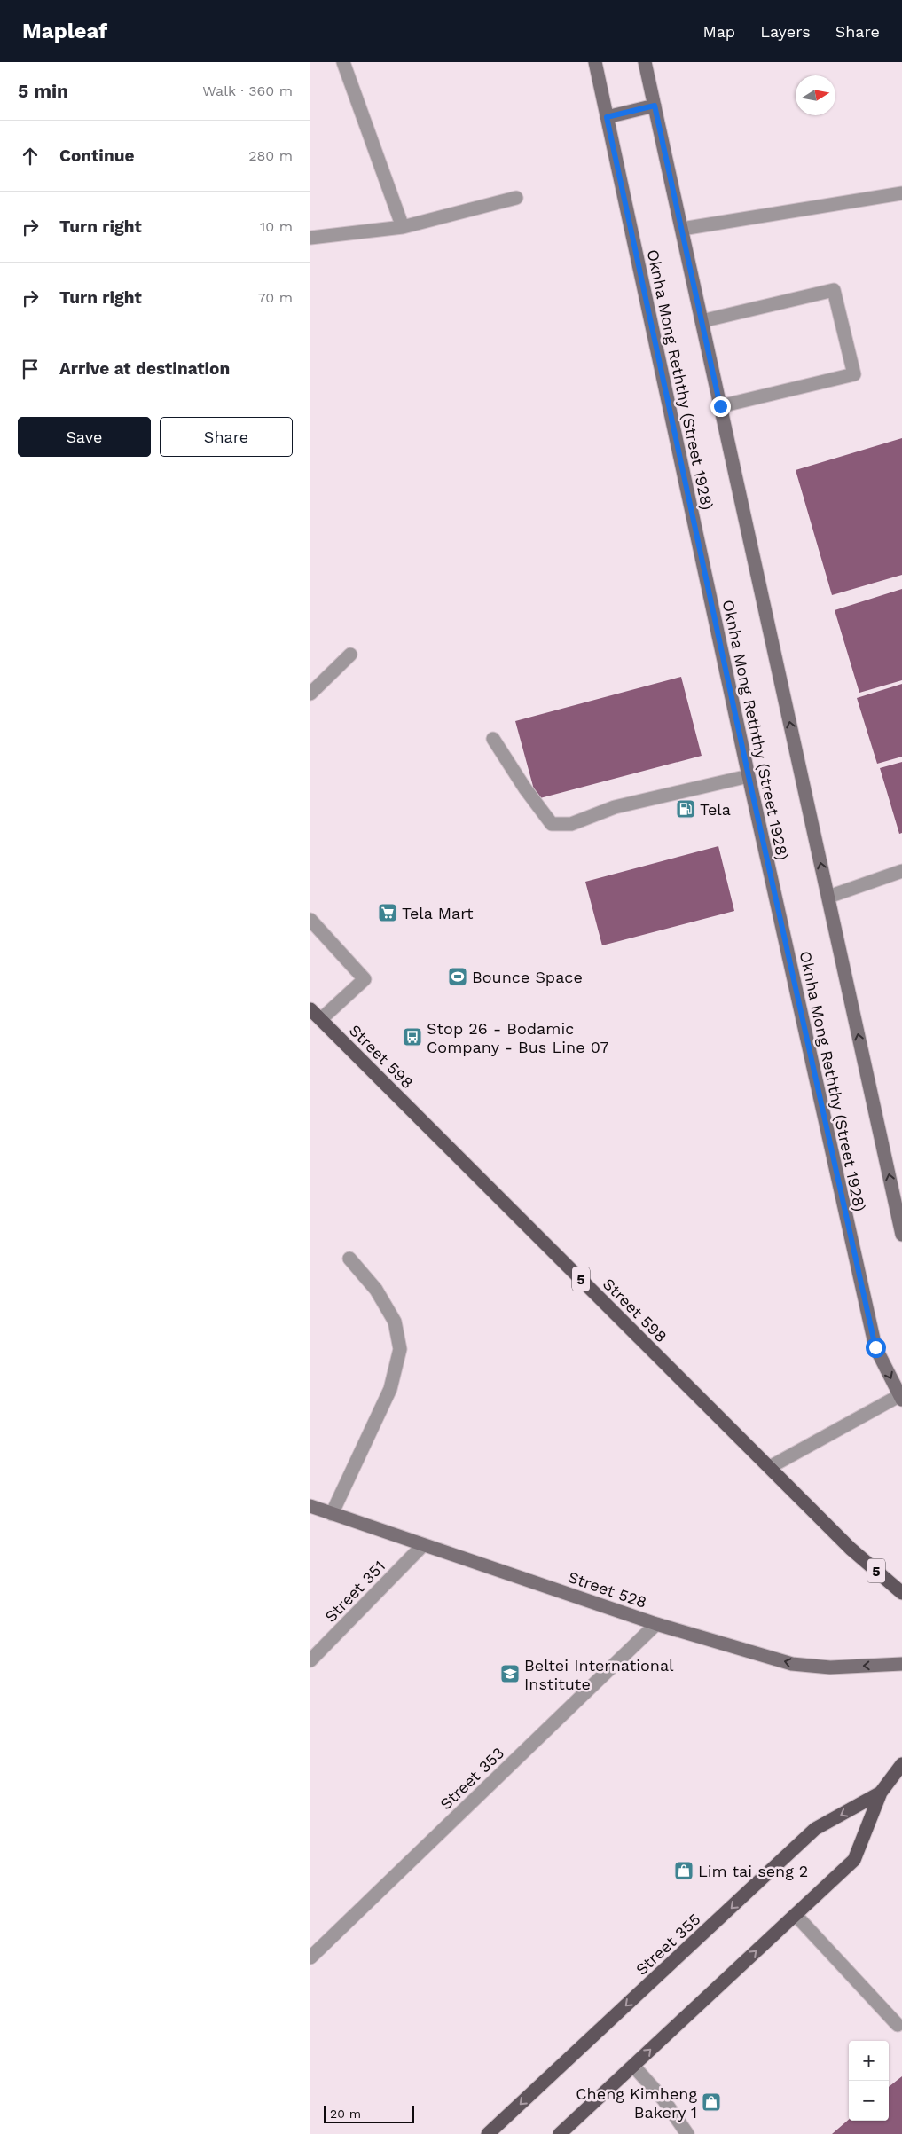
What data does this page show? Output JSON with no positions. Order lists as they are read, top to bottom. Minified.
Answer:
{"streets":{"main road":["Oknha Mong Reththy (Street 1928)","Street 598","5","Street 528","Street 355"],"street":["Street 351","Street 353"]},"crossings":[["Street 528","Street 351"],["Street 528","Street 353"]],"one_way":["Street 528"],"places":{"fuel station":["Tela"],"supermarket":["Tela Mart"],"sports":["Bounce Space"],"bus stop":["Stop 26 - Bodamic Company - Bus Line 07"],"school or university":["Beltei International Institute"],"shop":["Lim tai seng 2","Cheng Kimheng Bakery 1"]},"scale_bar":"20 m","north":"right","page":{"header":"Mapleaf","nav":["Map","Layers","Share"],"heading":["5 min","Walk · 360 m"],"list":[["Continue","280 m"],["Turn right","10 m"],["Turn right","70 m"],"Arrive at destination"],"buttons":["Save","Share"],"map_buttons":["+","−"],"scale":"20 m"}}
